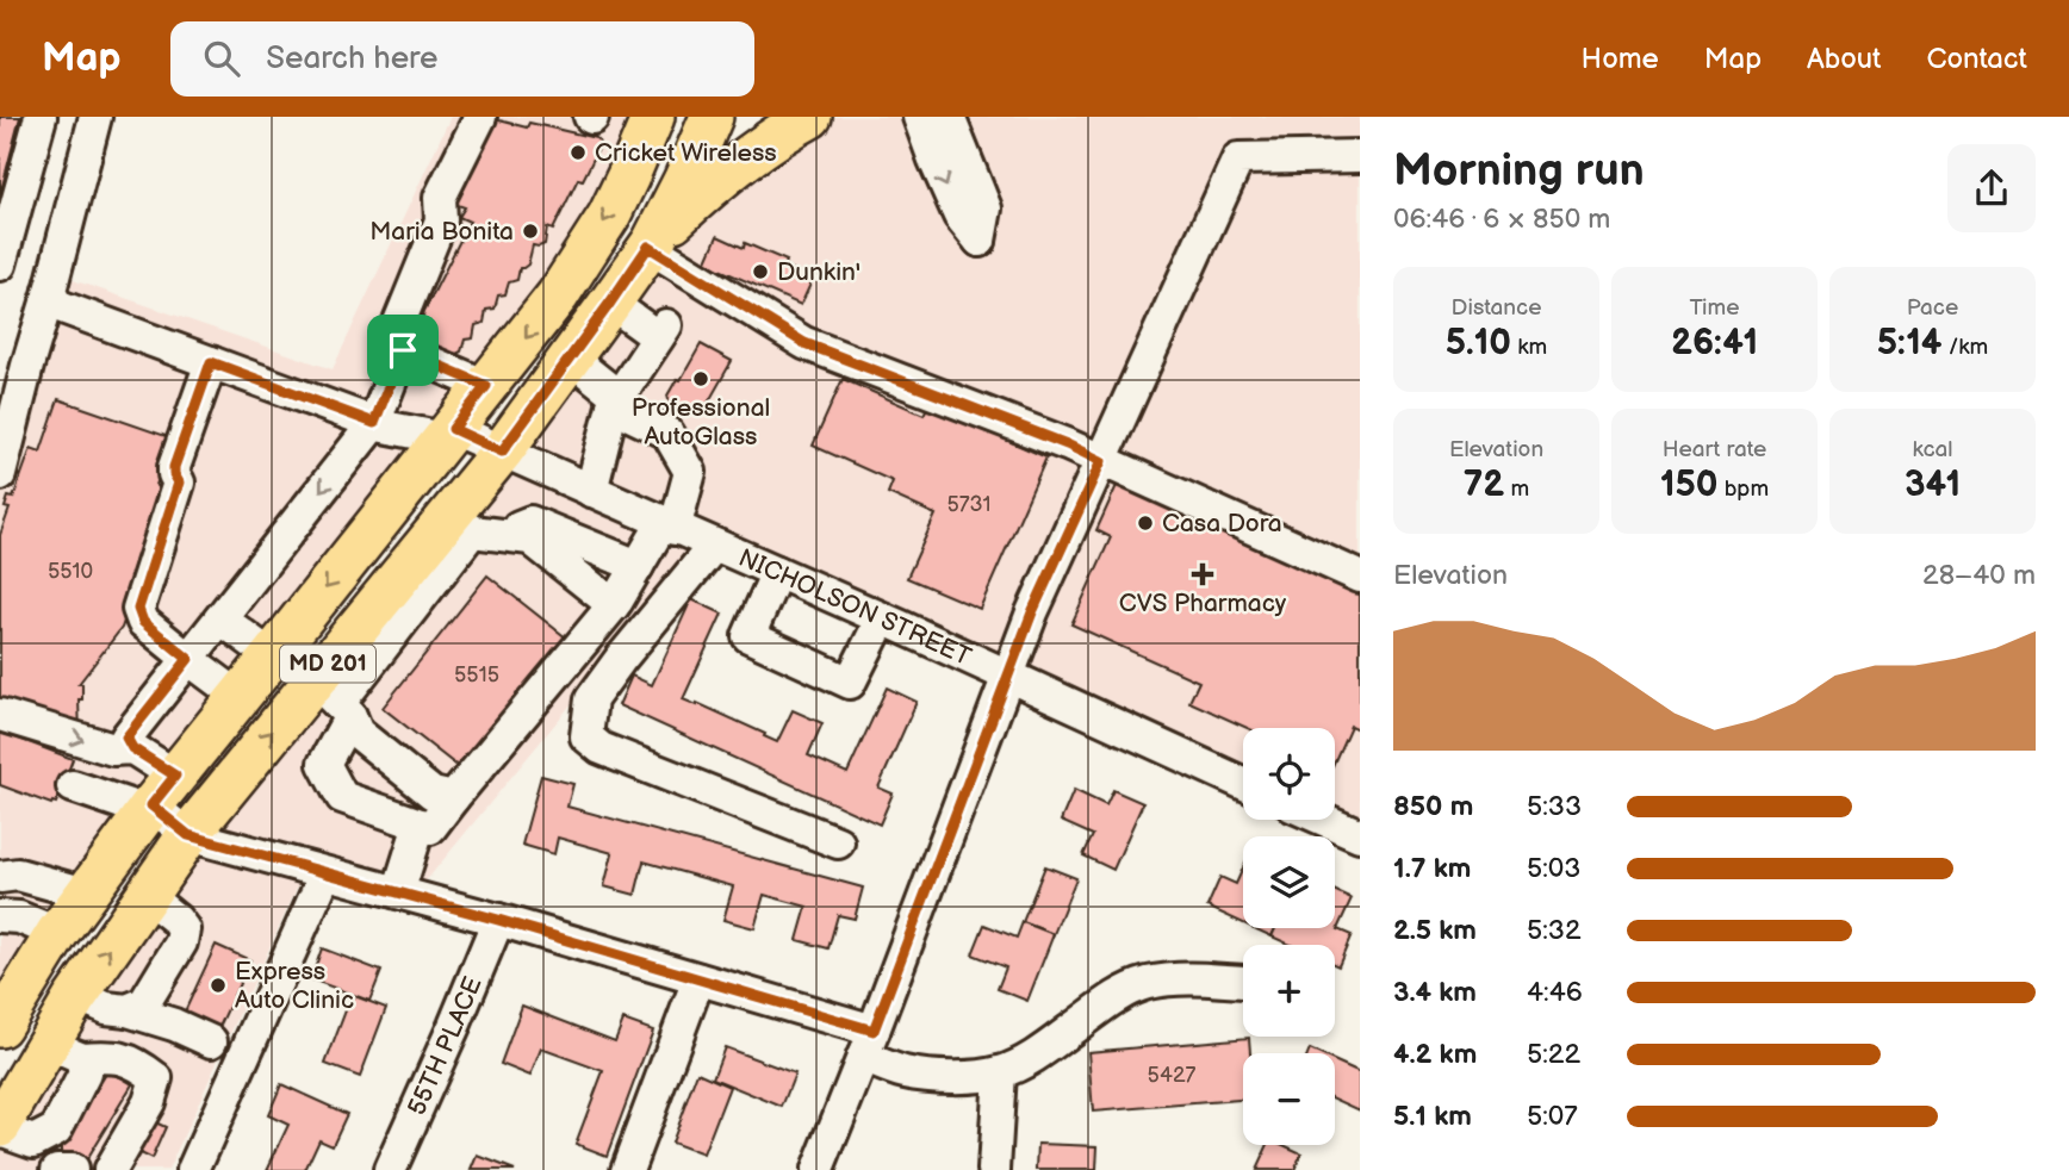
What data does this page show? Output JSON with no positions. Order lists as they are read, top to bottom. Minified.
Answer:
{"streets":{"main road":["MD 201"],"street":["NICHOLSON STREET","55TH PLACE"]},"crossings":[["NICHOLSON STREET","MD 201"]],"places":{"other":["Cricket Wireless","Maria Bonita","Dunkin'","Professional AutoGlass","Casa Dora","Express Auto Clinic"],"health":["CVS Pharmacy"]},"house_numbers":["5731","5510","5515","5427"],"page":{"header":"Map","search":"Search here","nav":["Home","Map","About","Contact"],"heading":["Morning run","06:46 · 6 × 850 m"],"stats":[["Distance","5.10 km"],["Time","26:41"],["Pace","5:14 /km"],["Elevation","72 m"],["Heart rate","150 bpm"],["kcal","341"]],"chart":["Elevation","28–40 m"],"map_buttons":["+","−"],"list":[{"name":"850 m","note":"5:33"},{"name":"1.7 km","note":"5:03"},{"name":"2.5 km","note":"5:32"},{"name":"3.4 km","note":"4:46"},{"name":"4.2 km","note":"5:22"},{"name":"5.1 km","note":"5:07"}]}}
